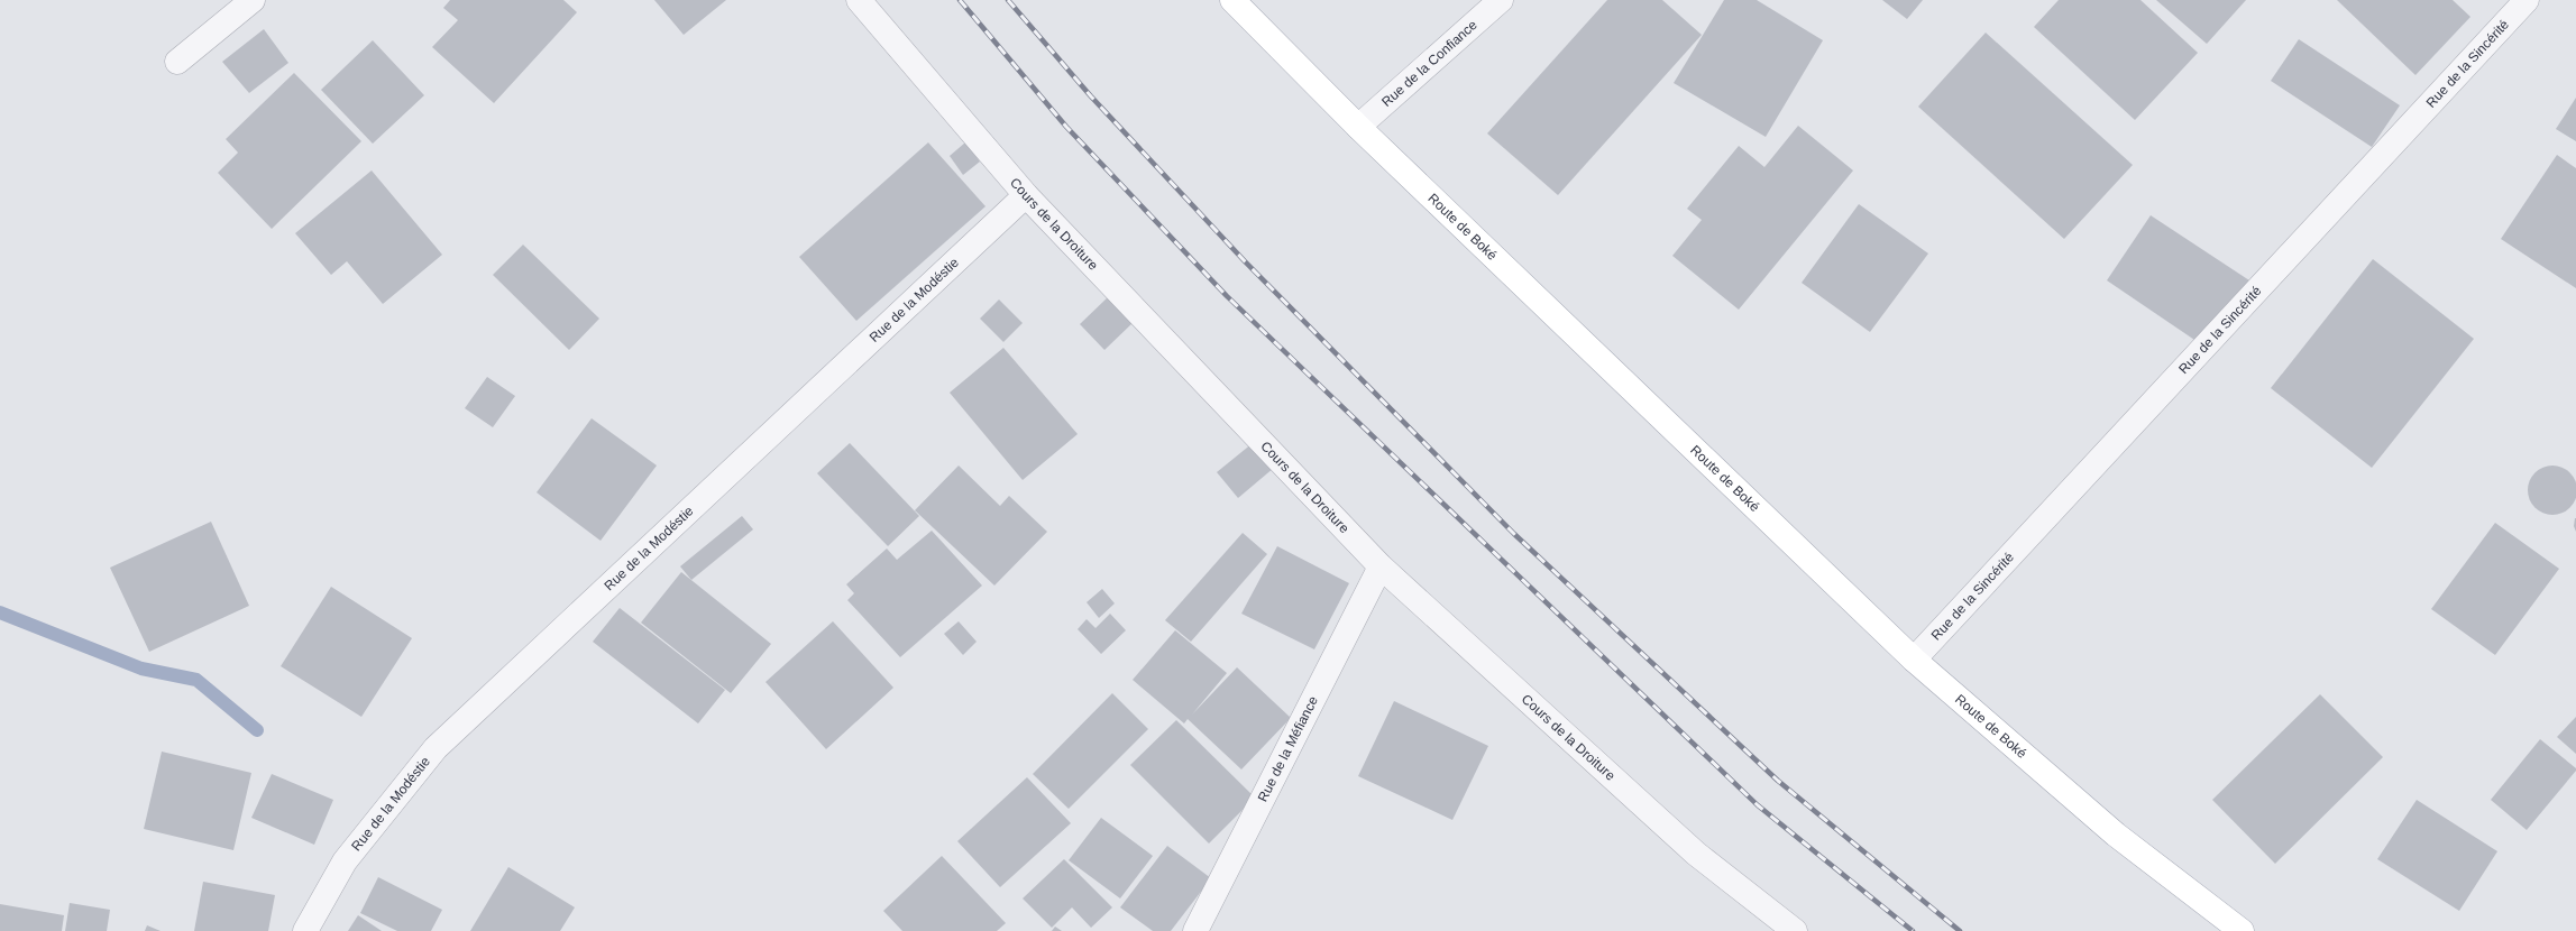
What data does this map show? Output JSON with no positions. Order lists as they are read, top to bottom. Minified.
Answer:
{"streets":{"main road":["Route de Boké"],"street":["Rue de la Confiance","Rue de la Sincérité","Cours de la Droiture","Rue de la Modéstie","Rue de la Méfiance"]},"crossings":[["Rue de la Confiance","Route de Boké"],["Rue de la Sincérité","Route de Boké"],["Cours de la Droiture","Rue de la Modéstie"],["Cours de la Droiture","Rue de la Méfiance"]]}
